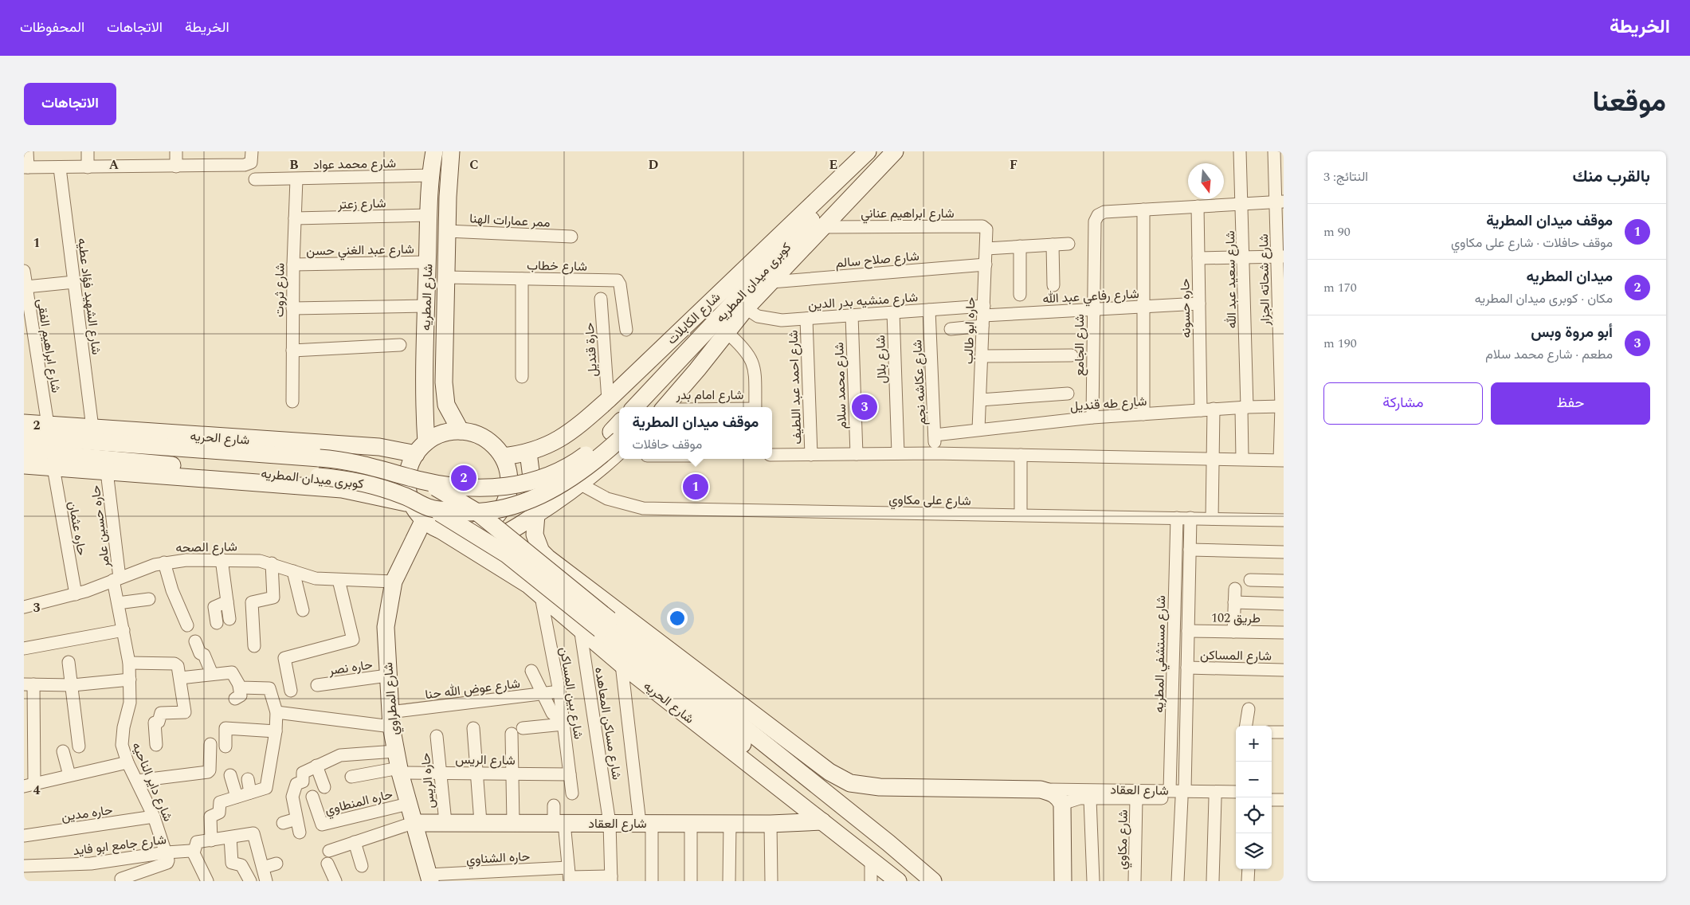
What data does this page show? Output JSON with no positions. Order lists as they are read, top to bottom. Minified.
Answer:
{"streets":{"main road":["كوبرى ميدان المطريه","شارع المطريه","شارع الكابلات","شارع الحريه","شارع المطراوي","شارع العقاد"],"street":["شارع محمد عواد","شارع زعتر","شارع ابراهيم عناني","ممر عمارات الهنا","شارع عبد الغني حسن","شارع صلاح سالم","شارع خطاب","شارع سعيد عبد الله","شارع شحاته الجزار","شارع ثروت","شارع رفاعي عبد الله","شارع الشهيد فؤاد عطيه","شارع منشيه بدر الدين","حاره حسونه","حاره ابو طالب","شارع الجامع","شارع ابراهيم الفقى","حارة قنديل","شارع بلال","شارع عكاشه نجم","شارع محمد سلام","شارع احمد عبد اللطيف","شارع طه قنديل","شارع على مكاوي","حاره حسين عامر","حاره عثمان","شارع الصحه","طريق 102","شارع مستشفي المطريه","شارع المساكن","حاره نصر","شارع عوض الله حنا","شارع بين المساكن","شارع مساكن المعاهده","شارع الريس","حاره الريس","شارع داير الناحيه","حاره المنطاوي","حاره مدين","شارع مكاوي","شارع جامع ابو فايد","حاره الشناوي"]},"crossings":[["شارع محمد عواد","شارع ثروت"],["شارع محمد عواد","شارع المطريه"],["شارع زعتر","شارع ثروت"],["شارع زعتر","شارع المطريه"],["شارع ابراهيم عناني","حاره ابو طالب"],["ممر عمارات الهنا","شارع المطريه"],["شارع عبد الغني حسن","شارع ثروت"],["شارع عبد الغني حسن","شارع المطريه"],["شارع صلاح سالم","حاره ابو طالب"],["شارع خطاب","شارع المطريه"],["شارع سعيد عبد الله","شارع طه قنديل"],["شارع شحاته الجزار","شارع طه قنديل"],["كوبرى ميدان المطريه","شارع الحريه"],["كوبرى ميدان المطريه","شارع المطراوي"],["شارع رفاعي عبد الله","شارع منشيه بدر الدين"],["شارع رفاعي عبد الله","حاره حسونه"],["شارع رفاعي عبد الله","حاره ابو طالب"],["شارع رفاعي عبد الله","شارع الجامع"],["شارع الشهيد فؤاد عطيه","شارع الحريه"],["شارع المطريه","شارع الحريه"],["شارع منشيه بدر الدين","حاره ابو طالب"],["شارع منشيه بدر الدين","شارع بلال"],["شارع منشيه بدر الدين","شارع عكاشه نجم"],["شارع منشيه بدر الدين","شارع محمد سلام"],["شارع منشيه بدر الدين","شارع احمد عبد اللطيف"],["حاره حسونه","شارع طه قنديل"],["شارع الكابلات","حارة قنديل"],["حاره ابو طالب","شارع طه قنديل"],["شارع الجامع","شارع طه قنديل"],["شارع ابراهيم الفقى","شارع الحريه"],["شارع عكاشه نجم","شارع طه قنديل"],["شارع الحريه","شارع بين المساكن"],["شارع الحريه","شارع المطراوي"],["شارع الحريه","شارع مساكن المعاهده"],["شارع الحريه","شارع العقاد"],["شارع على مكاوي","شارع مستشفي المطريه"],["حاره حسين عامر","شارع الصحه"],["حاره حسين عامر","شارع داير الناحيه"],["حاره عثمان","شارع الصحه"],["شارع الصحه","شارع المطراوي"],["شارع الصحه","شارع داير الناحيه"],["شارع مستشفي المطريه","شارع العقاد"],["حاره نصر","شارع المطراوي"],["شارع عوض الله حنا","شارع بين المساكن"],["شارع عوض الله حنا","شارع المطراوي"],["شارع بين المساكن","شارع الريس"],["شارع المطراوي","شارع الريس"],["شارع المطراوي","شارع العقاد"],["شارع المطراوي","حاره المنطاوي"],["شارع المطراوي","حاره الشناوي"],["شارع مساكن المعاهده","شارع العقاد"],["شارع مساكن المعاهده","حاره الشناوي"],["شارع الريس","حاره الريس"],["حاره الريس","شارع العقاد"],["شارع داير الناحيه","حاره مدين"],["شارع داير الناحيه","شارع جامع ابو فايد"],["شارع العقاد","شارع مكاوي"]],"north":"bottom","page":{"header":"الخريطة","nav":["الخريطة","الاتجاهات","المحفوظات"],"title":"موقعنا","buttons":["الاتجاهات",["حفظ","مشاركة"]],"heading":["بالقرب منك","النتائج: 3"],"list":[{"mark":"1","name":"موقف ميدان المطرية","note":"موقف حافلات · شارع على مكاوي","value":"90 m"},{"mark":"2","name":"ميدان المطريه","note":"مكان · كوبرى ميدان المطريه","value":"170 m"},{"mark":"3","name":"أبو مروة وبس","note":"مطعم · شارع محمد سلام","value":"190 m"}],"pins":["3","2","1"],"popup":["موقف ميدان المطرية","موقف حافلات"],"map_buttons":["+","−"]},"grid":{"columns":["A","B","C","D","E","F"],"rows":["1","2","3","4"]}}
